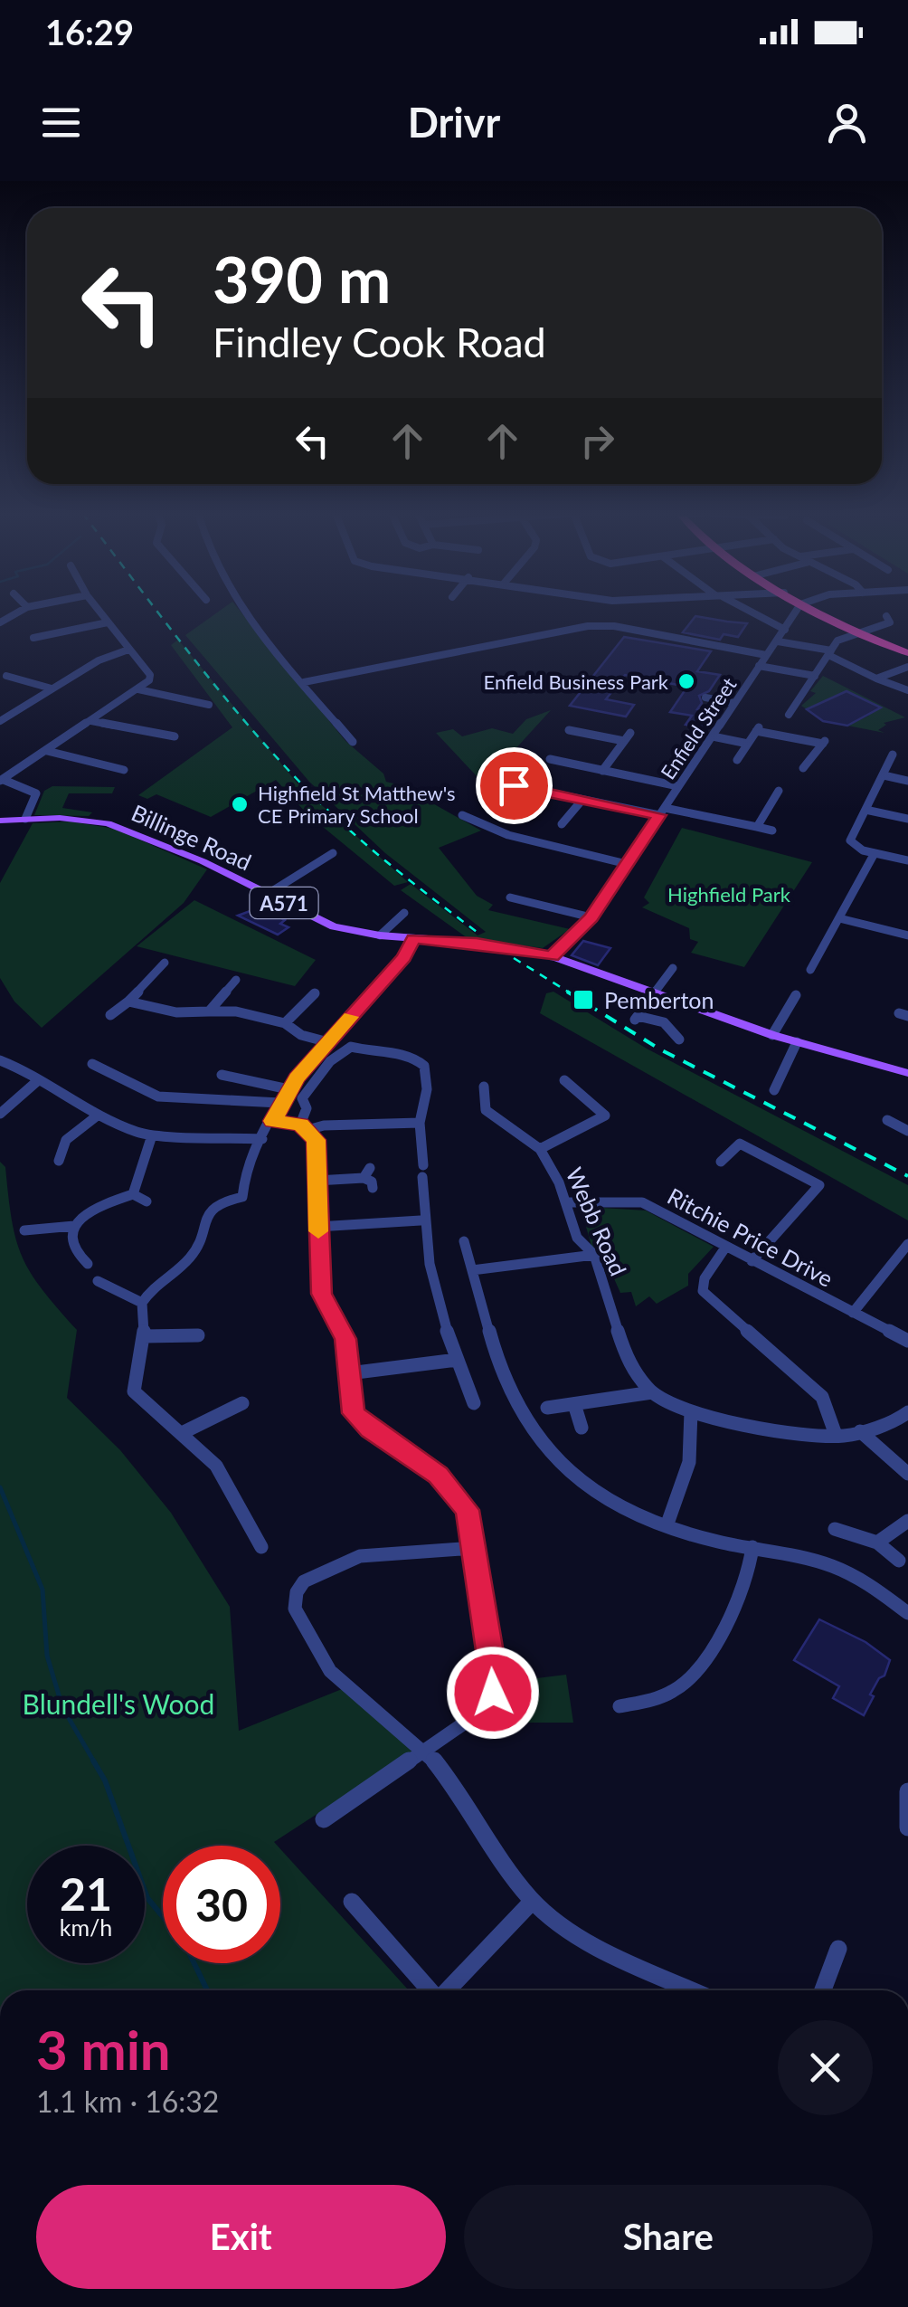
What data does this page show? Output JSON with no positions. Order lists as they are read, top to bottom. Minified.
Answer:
{"streets":{"main road":["Billinge Road","A571"],"street":["Enfield Street","Webb Road","Ritchie Price Drive"]},"crossings":[["Enfield Street","Billinge Road"],["Billinge Road","A571"],["Webb Road","Ritchie Price Drive"]],"parks":["Highfield Park","Blundell's Wood"],"places":{"other":["Enfield Business Park","Highfield St Matthew's CE Primary School"],"transit":["Pemberton"]},"page":{"status":"16:29","header":"Drivr","turn":["390 m","Findley Cook Road"],"speed":"21 km/h","limit":"30","heading":["3 min","1.1 km · 16:32"],"buttons":["Exit","Share"]}}
